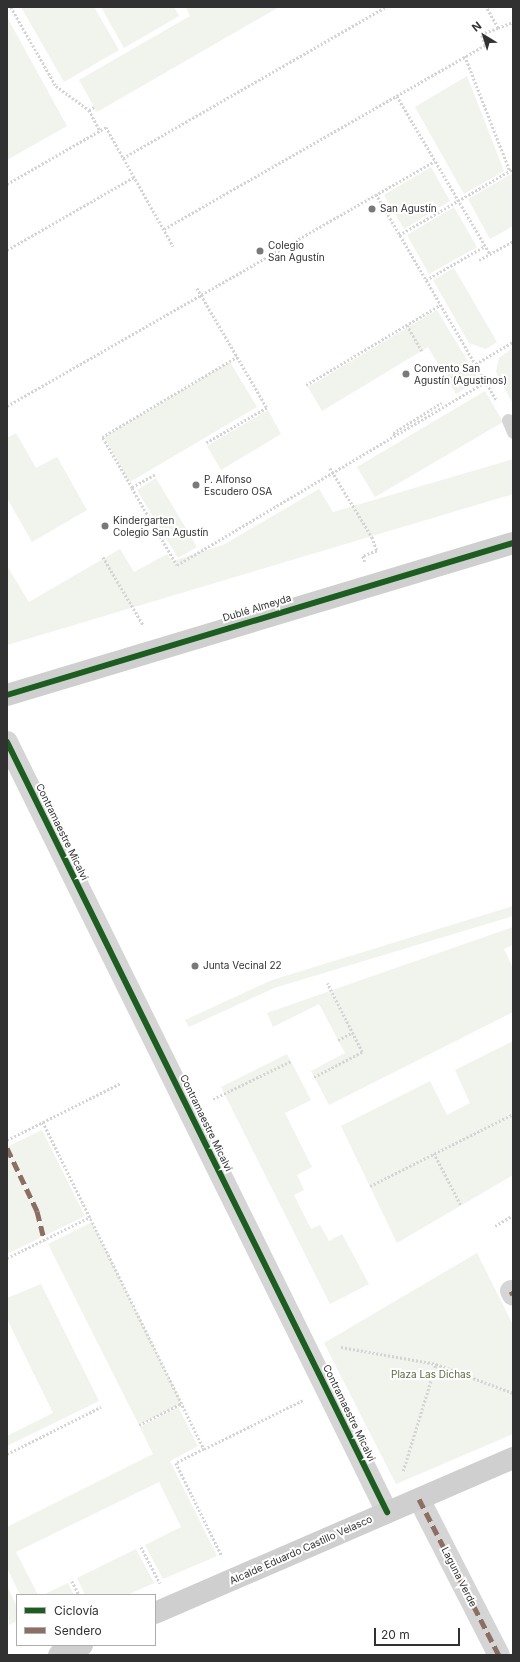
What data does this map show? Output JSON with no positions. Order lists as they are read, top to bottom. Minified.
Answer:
{"streets":{"main road":["Dublé Almeyda","Alcalde Eduardo Castillo Velasco"],"street":["Contramaestre Micalvi","Laguna Verde"]},"crossings":[["Contramaestre Micalvi","Alcalde Eduardo Castillo Velasco"],["Alcalde Eduardo Castillo Velasco","Laguna Verde"]],"parks":["Plaza Las Dichas"],"places":["San Agustín","Colegio San Agustín","Convento San Agustín (Agustinos)","P. Alfonso Escudero OSA","Kindergarten Colegio San Agustín","Junta Vecinal 22"],"legend":["Ciclovía","Sendero"],"scale_bar":"20 m","north":"top left"}
